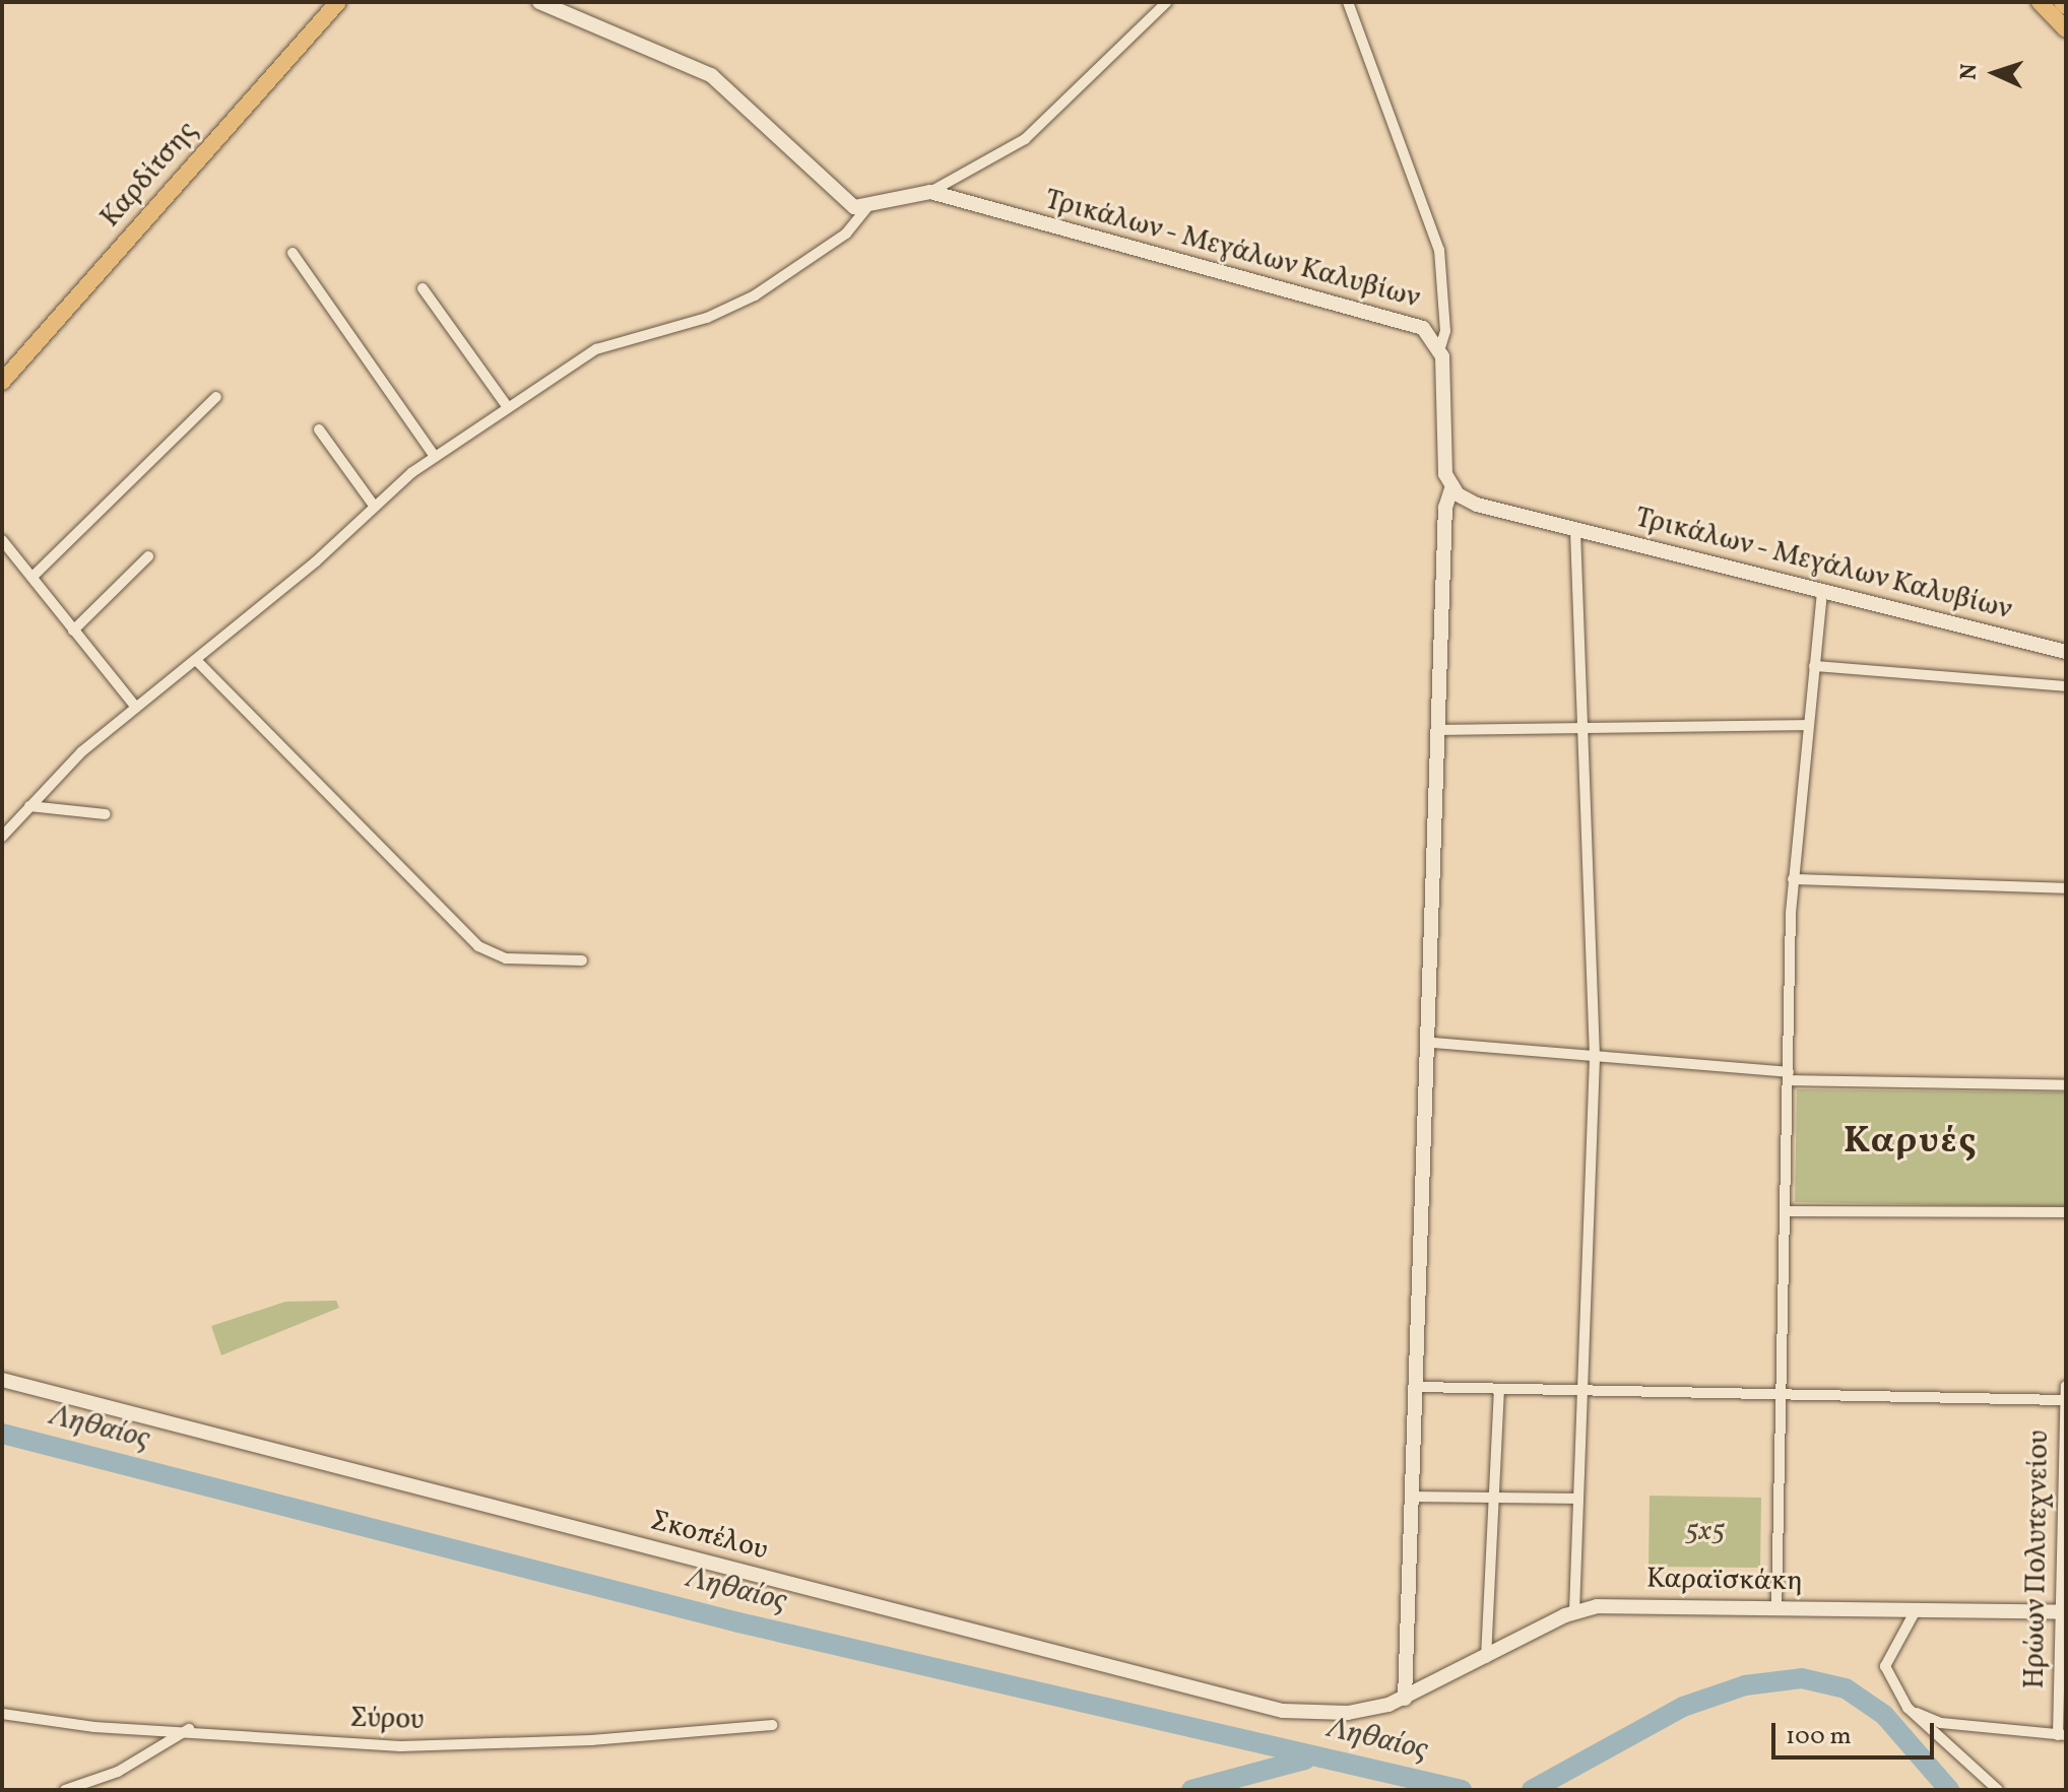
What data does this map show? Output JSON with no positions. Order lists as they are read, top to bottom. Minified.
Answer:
{"streets":{"main road":["Καρδίτσης"],"street":["Τρικάλων - Μεγάλων Καλυβίων","Σκοπέλου","Ηρώων Πολυτεχνείου","Καραϊσκάκη","Σύρου"]},"crossings":[["Σκοπέλου","Καραϊσκάκη"],["Ηρώων Πολυτεχνείου","Καραϊσκάκη"]],"districts":["Καρυές"],"water":["Ληθαίος"],"parks":["5x5"],"scale_bar":"100 m","north":"left"}
